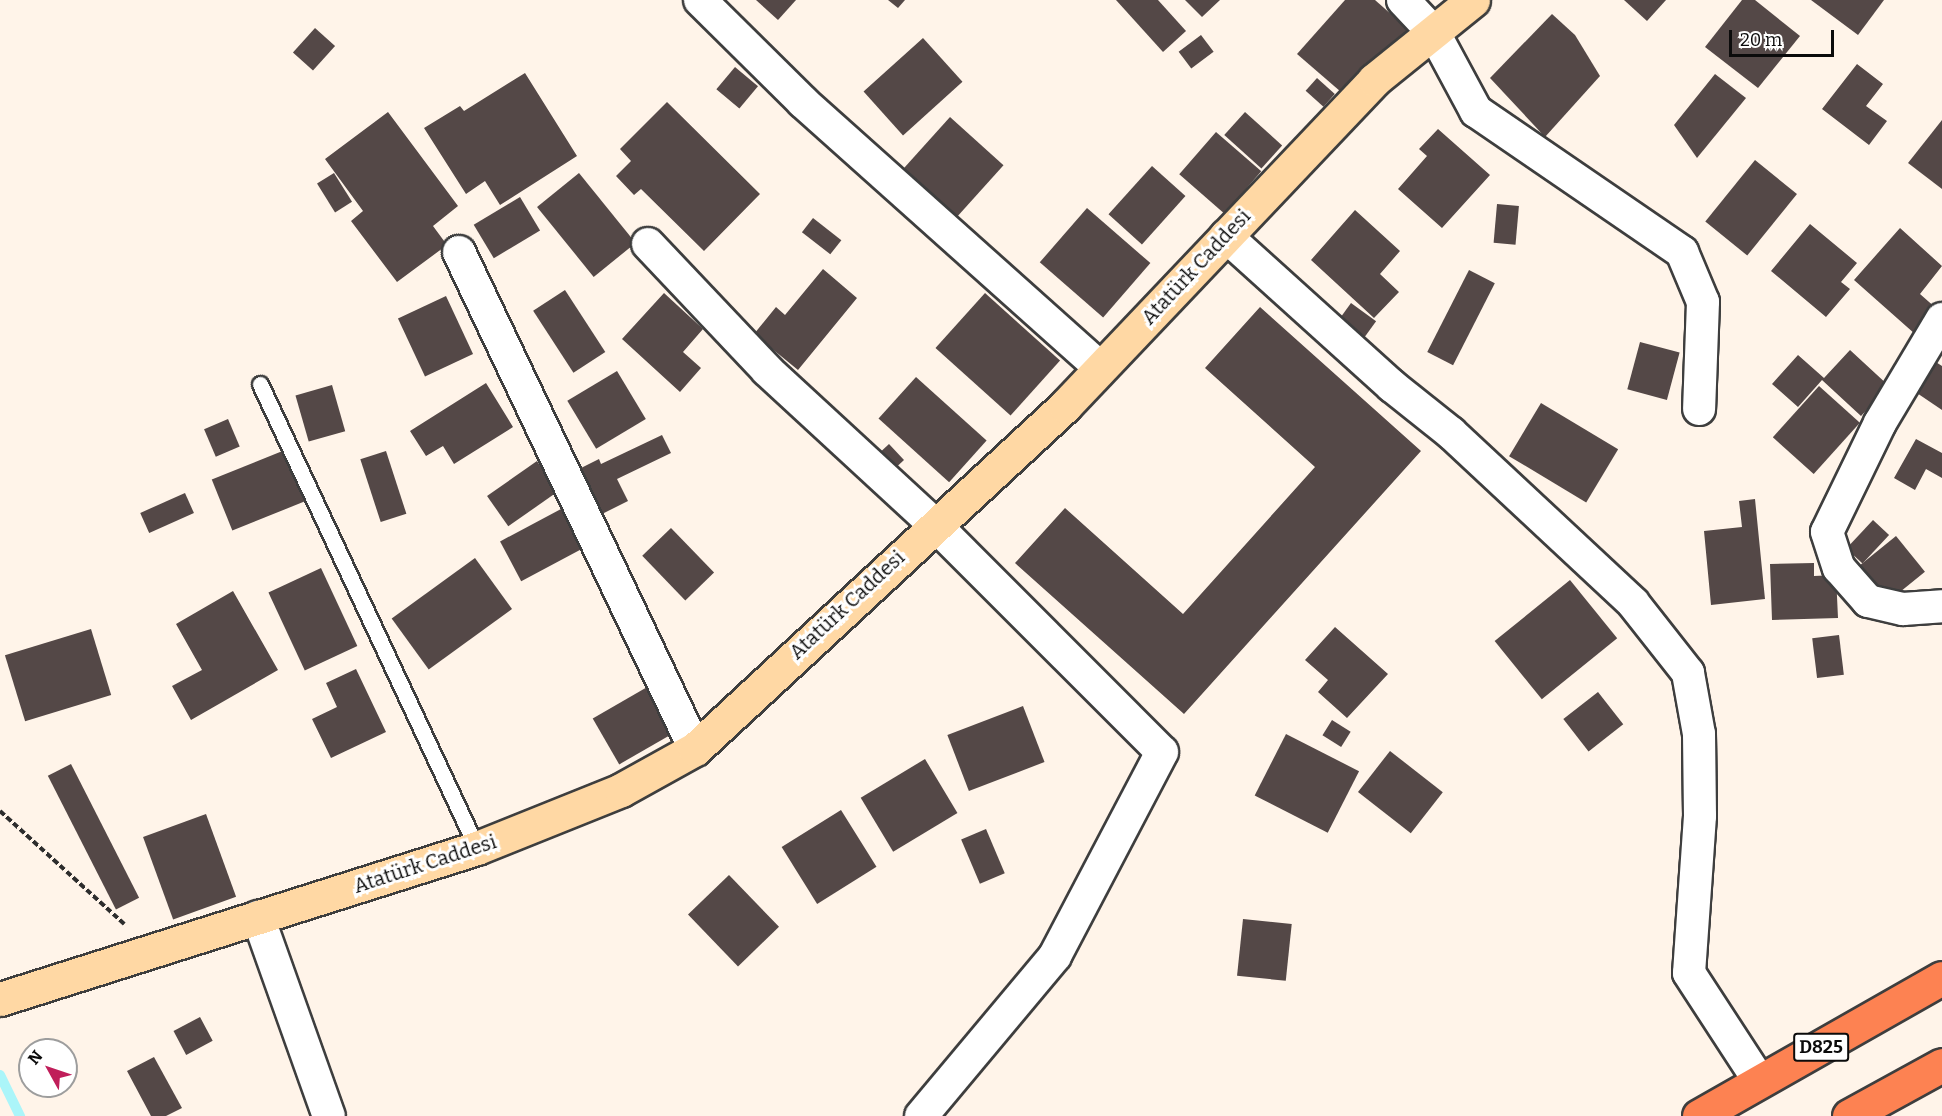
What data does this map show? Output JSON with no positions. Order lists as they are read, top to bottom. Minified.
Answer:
{"streets":{"highway":["D825"],"main road":["Atatürk Caddesi"]},"scale_bar":"20 m","north":"top left"}
